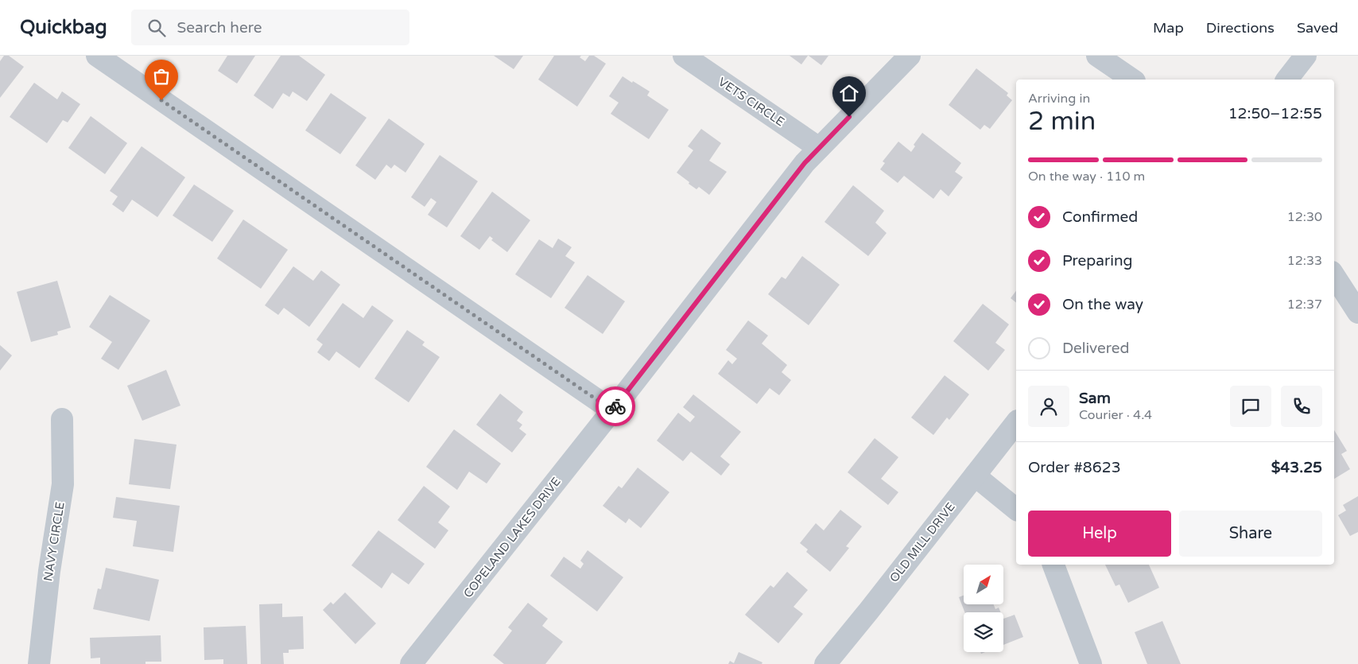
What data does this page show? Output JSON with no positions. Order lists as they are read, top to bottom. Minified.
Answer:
{"streets":{"street":["VETS CIRCLE","COPELAND LAKES DRIVE","NAVY CIRCLE","OLD MILL DRIVE"]},"crossings":[["VETS CIRCLE","COPELAND LAKES DRIVE"]],"north":"top right","page":{"header":"Quickbag","search":"Search here","nav":["Map","Directions","Saved"],"heading":["2 min","Arriving in","12:50–12:55"],"panel":["Sam","Courier · 4.4","Order #8623","$43.25"],"bar":"On the way · 110 m","list":[["Confirmed","12:30"],["Preparing","12:33"],["On the way","12:37"],"Delivered"],"buttons":["Help","Share"]}}
